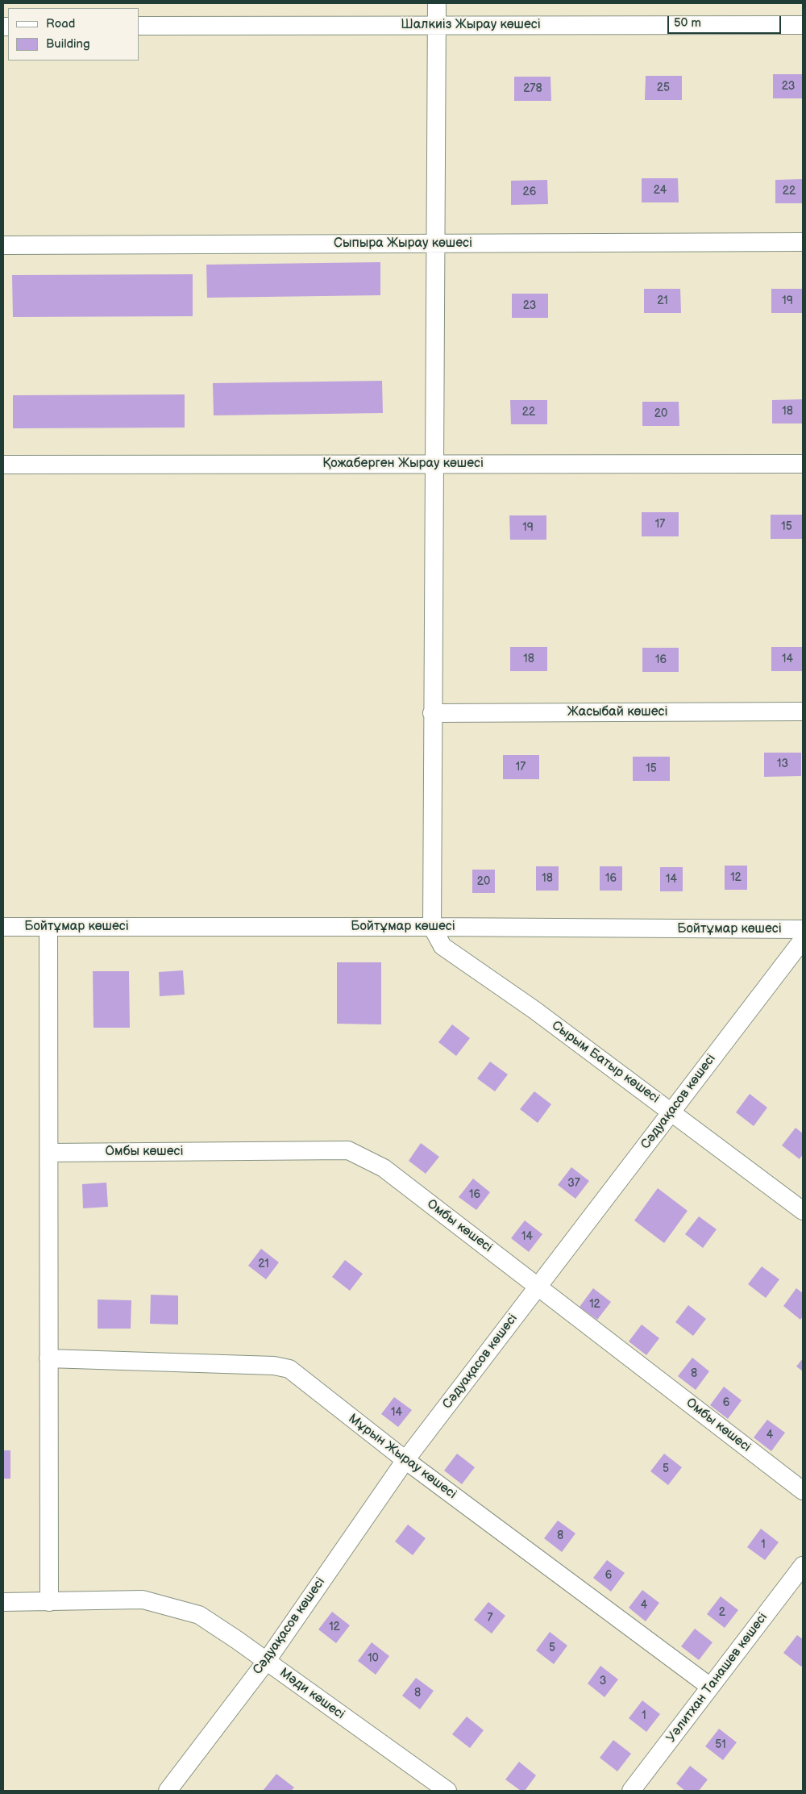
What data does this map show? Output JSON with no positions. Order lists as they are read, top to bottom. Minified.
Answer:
{"streets":{"street":["Шалкиіз Жырау көшесі","Сыпыра Жырау көшесі","Қожаберген Жырау көшесі","Жасыбай көшесі","Бойтұмар көшесі","Сырым Батыр көшесі","Сәдуақасов көшесі","Омбы көшесі","Мұрын Жырау көшесі","Уәлитхан Танашев көшесі","Мәди көшесі"]},"crossings":[["Бойтұмар көшесі","Сырым Батыр көшесі"],["Сырым Батыр көшесі","Сәдуақасов көшесі"],["Сәдуақасов көшесі","Омбы көшесі"],["Сәдуақасов көшесі","Мұрын Жырау көшесі"],["Сәдуақасов көшесі","Мәди көшесі"],["Мұрын Жырау көшесі","Уәлитхан Танашев көшесі"]],"house_numbers":["23","25","278","24","22","26","21","19","23","18","22","20","17","15","19","18","14","16","13","17","15","12","18","16","14","20","37","16","14","21","12","8","6","14","4","5","8","1","6","4","2","7","12","5","10","3","8","1","51"],"legend":["Road","Building"],"scale_bar":"50 m"}
